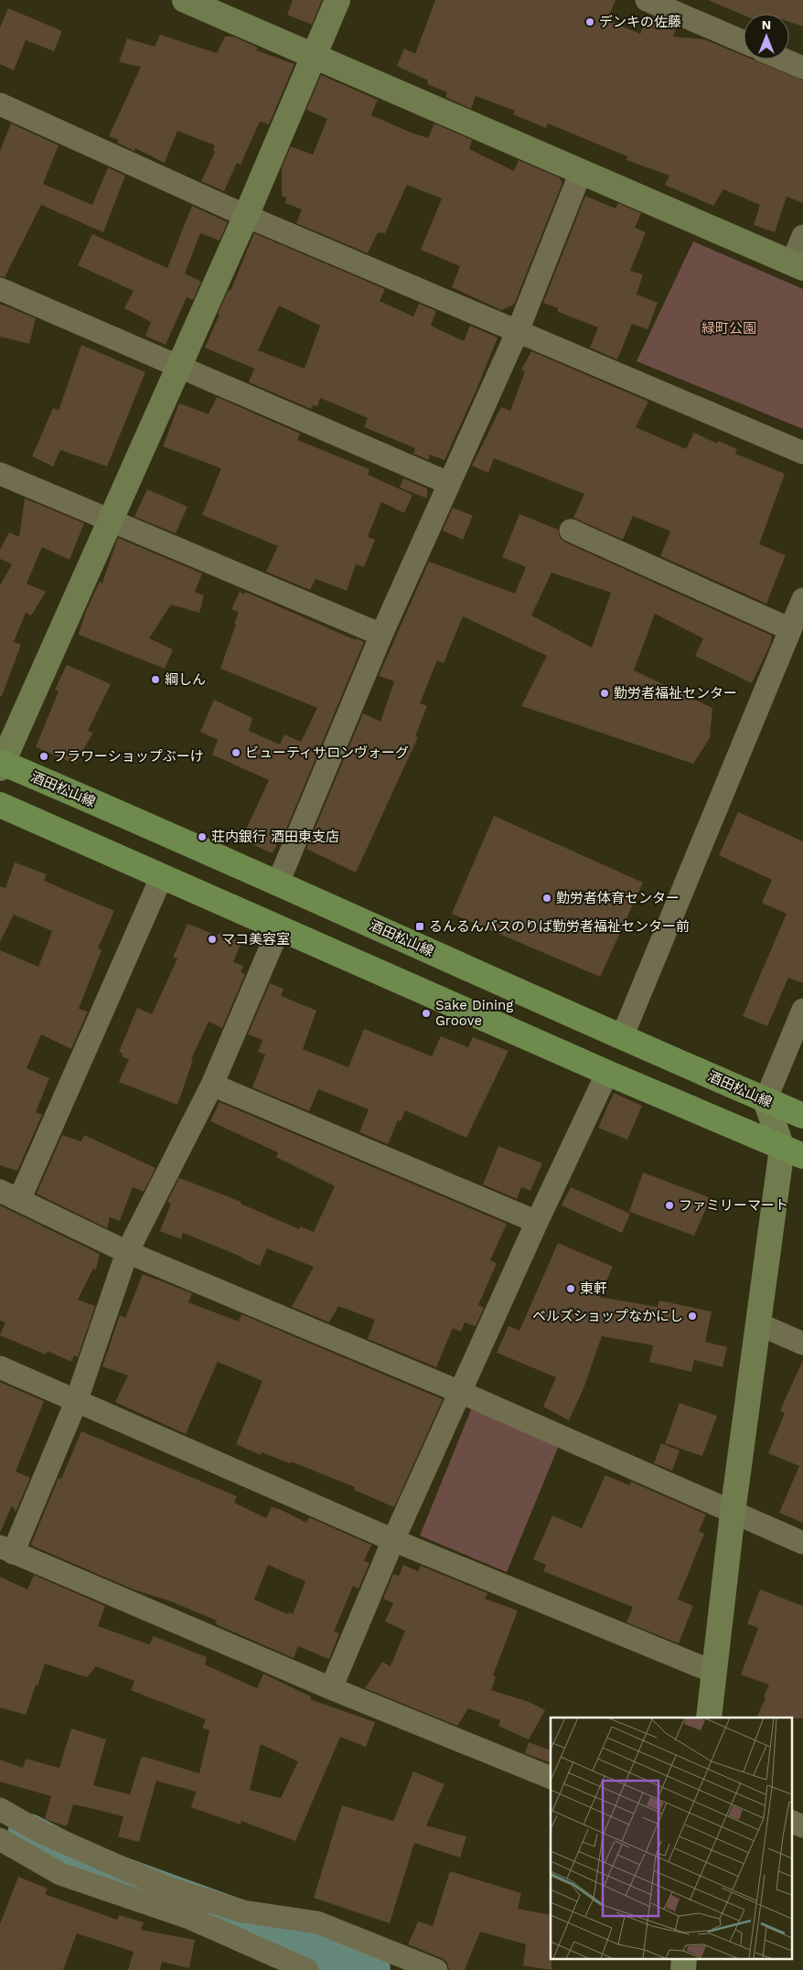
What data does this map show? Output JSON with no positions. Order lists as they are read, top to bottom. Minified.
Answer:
{"streets":{"main road":["酒田松山線"]},"parks":["緑町公園"],"places":{"other":["デンキの佐藤","綱しん","勤労者福祉センター","ビューティサロンヴォーグ","フラワーショップぶーけ","荘内銀行 酒田東支店","勤労者体育センター","マコ美容室","Sake Dining Groove","ファミリーマート","東軒","ベルズショップなかにし"],"transit":["るんるんバスのりば勤労者福祉センター前"]},"north":"top"}
